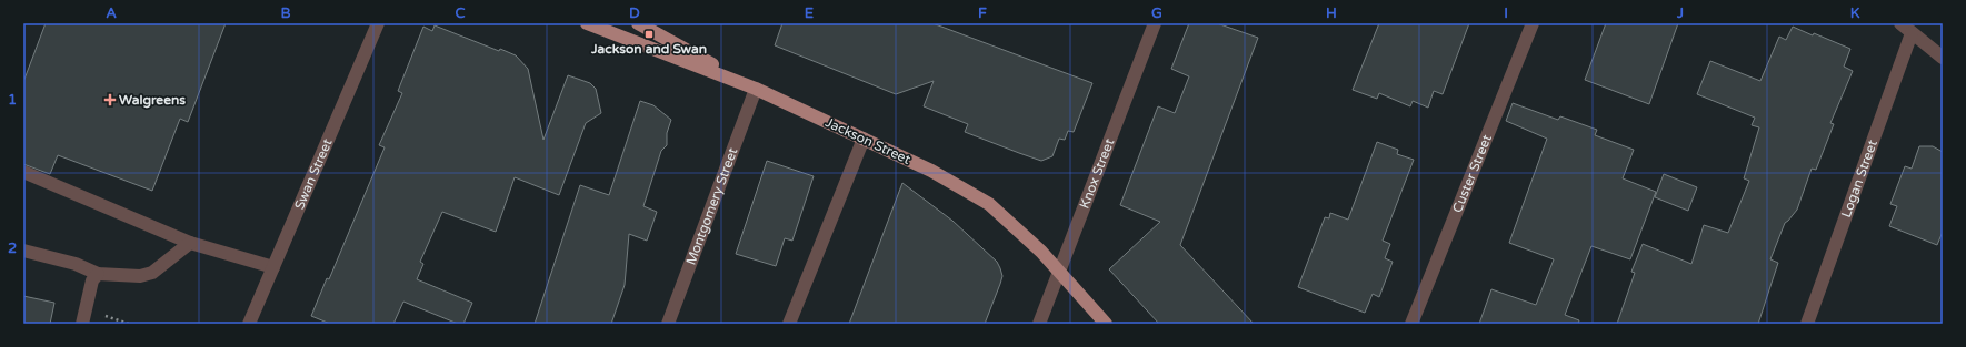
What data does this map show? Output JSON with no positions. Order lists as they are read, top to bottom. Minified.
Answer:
{"streets":{"main road":["Jackson Street"],"street":["Swan Street","Custer Street","Knox Street","Logan Street","Montgomery Street"]},"crossings":[["Jackson Street","Knox Street"],["Jackson Street","Montgomery Street"]],"places":{"transit":["Jackson and Swan"],"health":["Walgreens"]},"grid":{"columns":["A","B","C","D","E","F","G","H","I","J","K"],"rows":["1","2"]}}
